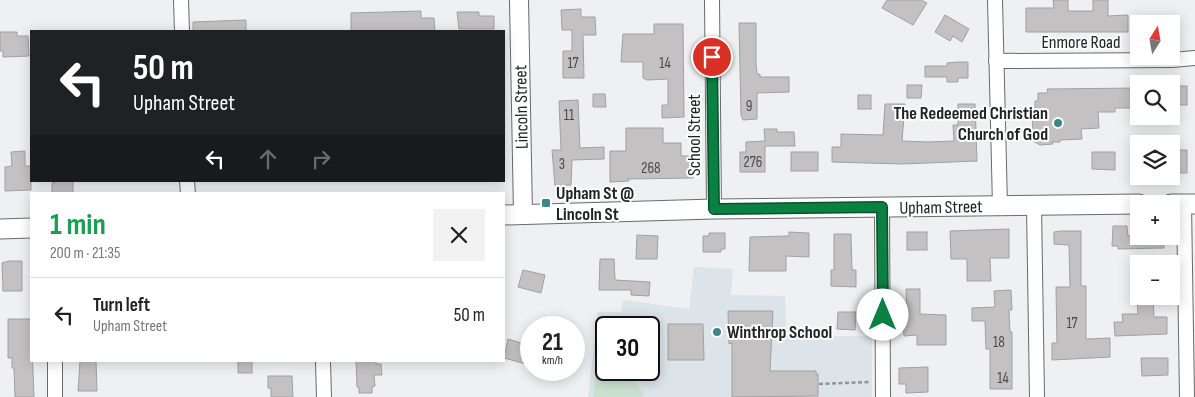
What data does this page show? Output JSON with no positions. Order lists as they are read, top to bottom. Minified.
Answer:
{"streets":{"main road":["Upham Street"],"street":["Enmore Road","Lincoln Street","School Street"]},"crossings":[["Lincoln Street","Upham Street"],["School Street","Upham Street"]],"places":{"other":["The Redeemed Christian Church of God","Winthrop School"],"transit":["Upham St @ Lincoln St"]},"house_numbers":["17","14","9","11","276","3","268","17","18","14"],"north":"top","page":{"map_buttons":["+","−"],"turn":["50 m","Upham Street"],"heading":["1 min","200 m · 21:35"],"list":[{"name":"Turn left","note":"Upham Street","value":"50 m"}],"speed":"21 km/h","limit":"30"}}
